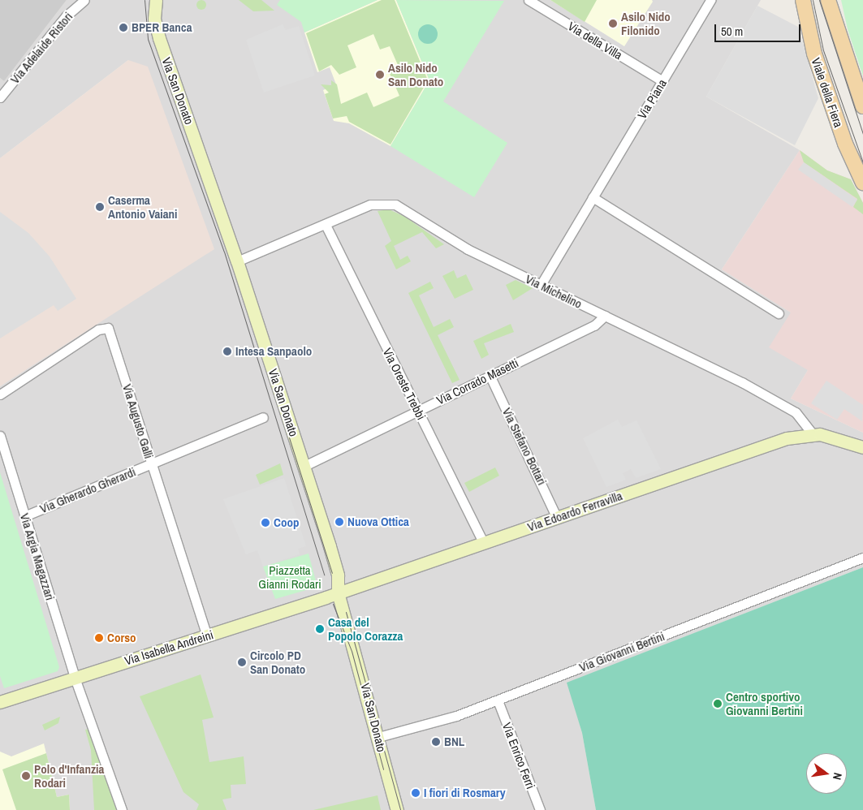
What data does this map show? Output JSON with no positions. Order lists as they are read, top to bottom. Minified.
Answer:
{"streets":{"main road":["Via San Donato","Viale della Fiera","Via Edoardo Ferravilla","Via Isabella Andreini"],"street":["Via della Villa","Via Adelaide Ristori","Via Piana","Via Michelino","Via Corrado Masetti","Via Oreste Trebbi","Via Augusto Galli","Via Stefano Bottari","Via Gherardo Gherardi","Via Argia Magazzari","Via Giovanni Bertini","Via Enrico Ferri"]},"crossings":[["Via della Villa","Via Piana"],["Via San Donato","Via Michelino"],["Via San Donato","Via Corrado Masetti"],["Via San Donato","Via Edoardo Ferravilla"],["Via San Donato","Via Isabella Andreini"],["Via San Donato","Via Giovanni Bertini"],["Via Piana","Via Michelino"],["Via Michelino","Via Corrado Masetti"],["Via Michelino","Via Oreste Trebbi"],["Via Michelino","Via Edoardo Ferravilla"],["Via Corrado Masetti","Via Oreste Trebbi"],["Via Corrado Masetti","Via Stefano Bottari"],["Via Oreste Trebbi","Via Edoardo Ferravilla"],["Via Augusto Galli","Via Gherardo Gherardi"],["Via Augusto Galli","Via Isabella Andreini"],["Via Stefano Bottari","Via Edoardo Ferravilla"],["Via Gherardo Gherardi","Via Argia Magazzari"],["Via Edoardo Ferravilla","Via Isabella Andreini"],["Via Argia Magazzari","Via Isabella Andreini"],["Via Giovanni Bertini","Via Enrico Ferri"]],"parks":["Piazzetta Gianni Rodari"],"places":["Asilo Nido Filonido","BPER Banca","Asilo Nido San Donato","Caserma Antonio Vaiani","Intesa Sanpaolo","Nuova Ottica","Coop","Casa del Popolo Corazza","Corso","Circolo PD San Donato","Centro sportivo Giovanni Bertini","BNL","Polo d'Infanzia Rodari","I fiori di Rosmary"],"scale_bar":"50 m","north":"right"}
